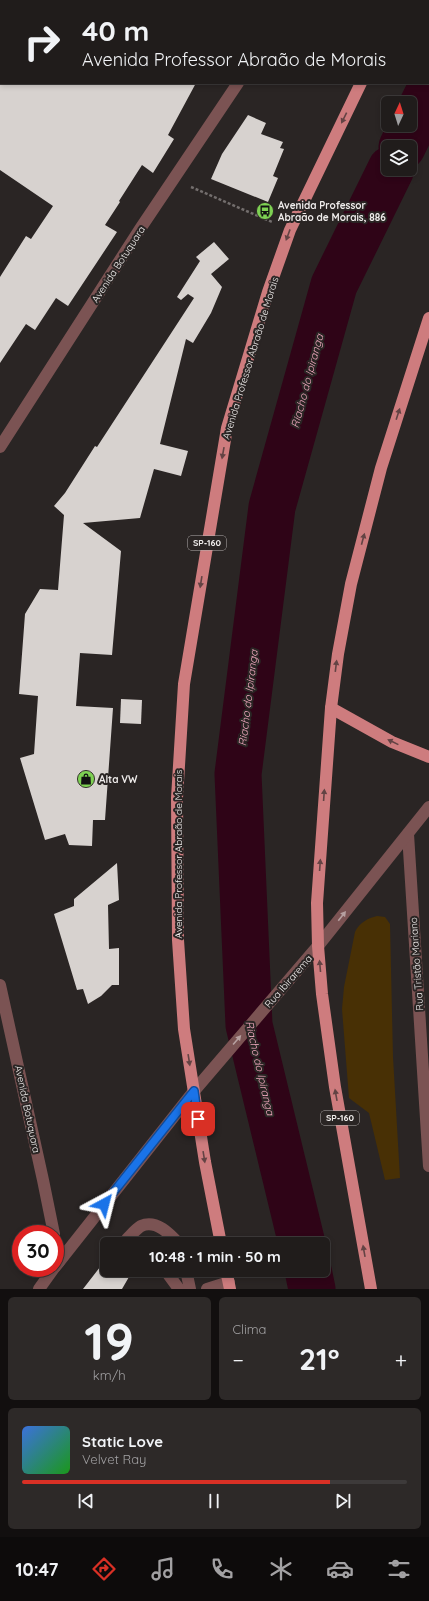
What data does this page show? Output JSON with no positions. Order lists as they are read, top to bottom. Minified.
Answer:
{"streets":{"main road":["Avenida Professor Abraão de Morais","SP-160"],"street":["Avenida Botuquara","Rua Tristão Mariano","Rua Ibirarema"]},"crossings":[["Avenida Professor Abraão de Morais","Rua Ibirarema"],["SP-160","Rua Ibirarema"],["Rua Tristão Mariano","Rua Ibirarema"]],"one_way":["Avenida Professor Abraão de Morais","Rua Ibirarema"],"water":["Riacho do Ipiranga"],"places":{"bus stop":["Avenida Professor Abraão de Morais, 886"],"shop":["Alta VW"]},"north":"top","page":{"turn":["40 m","Avenida Professor Abraão de Morais"],"limit":"30","trip":"10:48 · 1 min · 50 m","tile":[["19","km/h"],"Clima"],"heat":["−","21°","+"],"song":["Static Love","Velvet Ray"],"tabs":"10:47"}}
